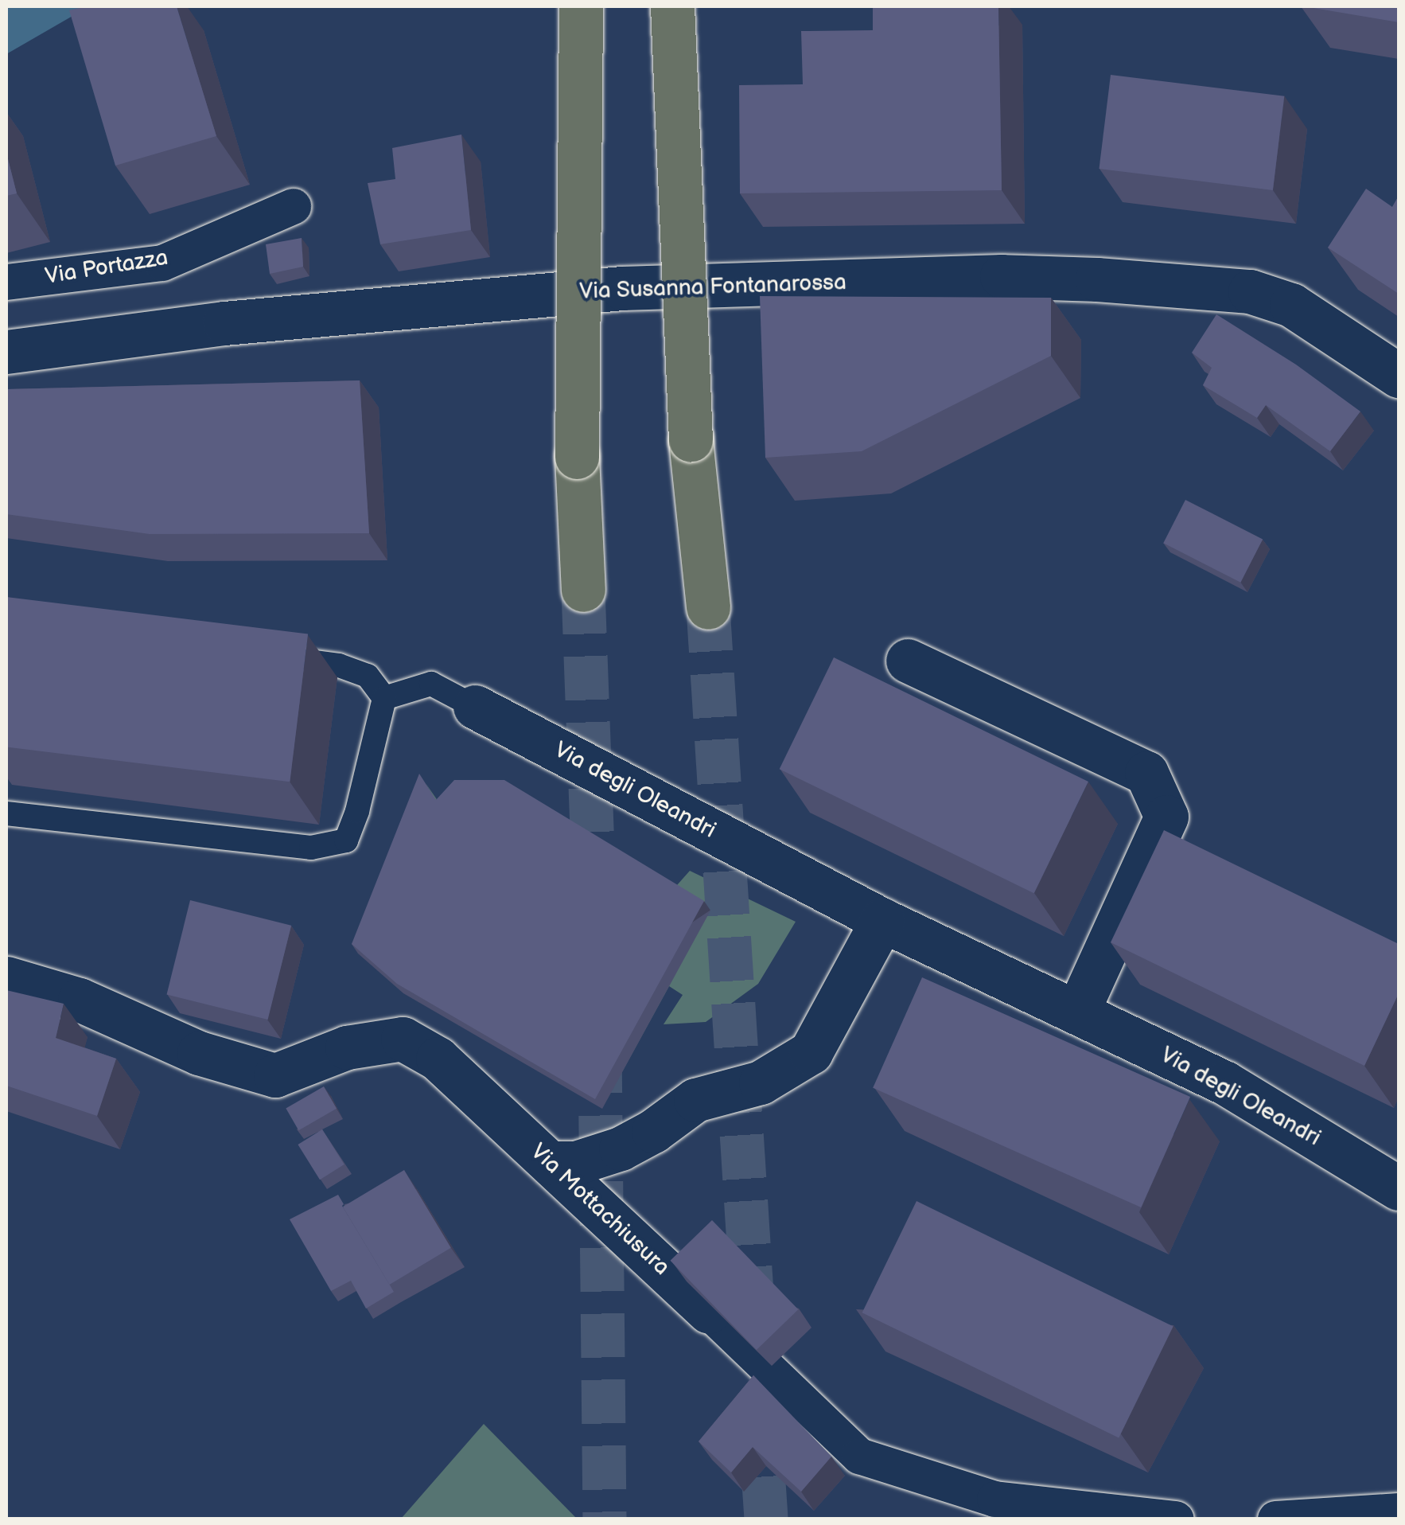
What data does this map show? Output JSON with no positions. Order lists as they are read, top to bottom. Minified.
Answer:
{"streets":{"street":["Via Portazza","Via Susanna Fontanarossa","Via degli Oleandri","Via Mottachiusura"]}}
